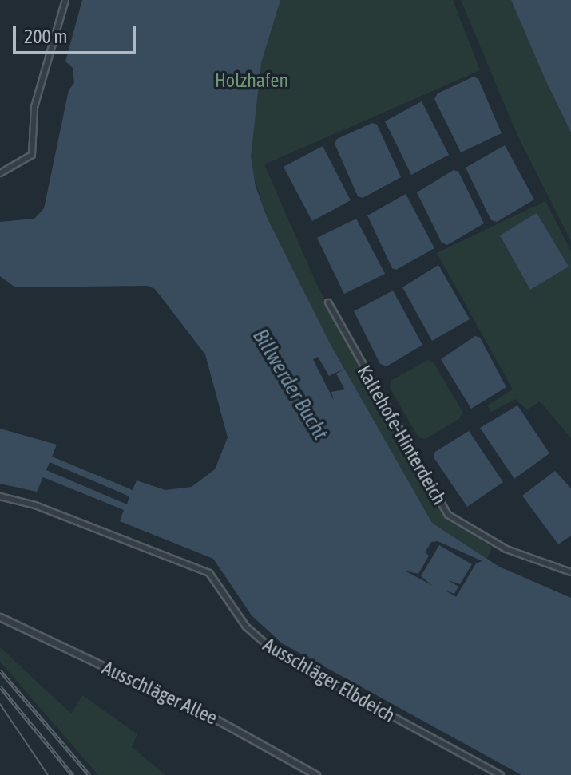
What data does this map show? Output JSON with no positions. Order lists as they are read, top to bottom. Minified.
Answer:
{"streets":{"street":["Kaltehofe-Hinterdeich","Ausschläger Elbdeich","Ausschläger Allee"]},"water":["Billwerder Bucht"],"parks":["Holzhafen"],"scale_bar":"200 m"}
